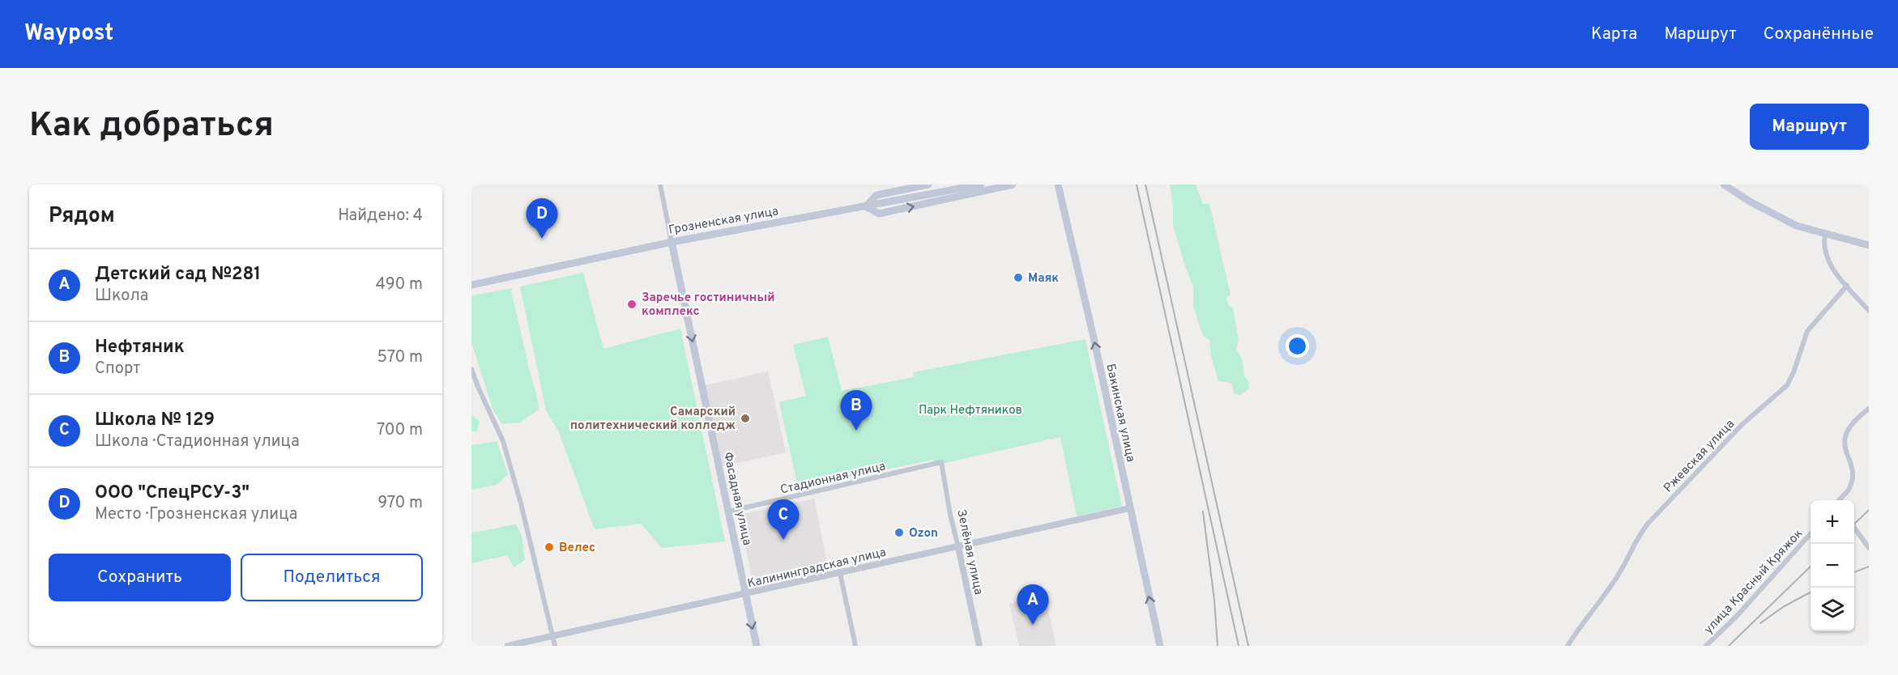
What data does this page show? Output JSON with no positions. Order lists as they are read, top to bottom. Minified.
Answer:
{"streets":{"main road":["Грозненская улица","Бакинская улица","Фасадная улица"],"street":["Ржевская улица","Стадионная улица","Зелёная улица","Калининградская улица","улица Красный Кряжок"]},"crossings":[["Грозненская улица","Фасадная улица"],["Бакинская улица","Калининградская улица"],["Стадионная улица","Фасадная улица"],["Стадионная улица","Зелёная улица"],["Фасадная улица","Калининградская улица"],["Зелёная улица","Калининградская улица"]],"one_way":["Бакинская улица","Фасадная улица"],"parks":["Парк Нефтяников"],"places":["Маяк","Заречье гостиничный комплекс","Самарский политехнический колледж","Ozon","Велес"],"page":{"header":"Waypost","nav":["Карта","Маршрут","Сохранённые"],"buttons":["Маршрут",["Сохранить","Поделиться"]],"title":"Как добраться","heading":["Рядом","Найдено: 4"],"pins":["D","B","C","A"],"list":[{"mark":"A","name":"Детский сад №281","note":"Школа","value":"490 m"},{"mark":"B","name":"Нефтяник","note":"Спорт","value":"570 m"},{"mark":"C","name":"Школа № 129","note":"Школа · Стадионная улица","value":"700 m"},{"mark":"D","name":"ООО \"СпецРСУ-3\"","note":"Место · Грозненская улица","value":"970 m"}],"map_buttons":["+","−"]}}
